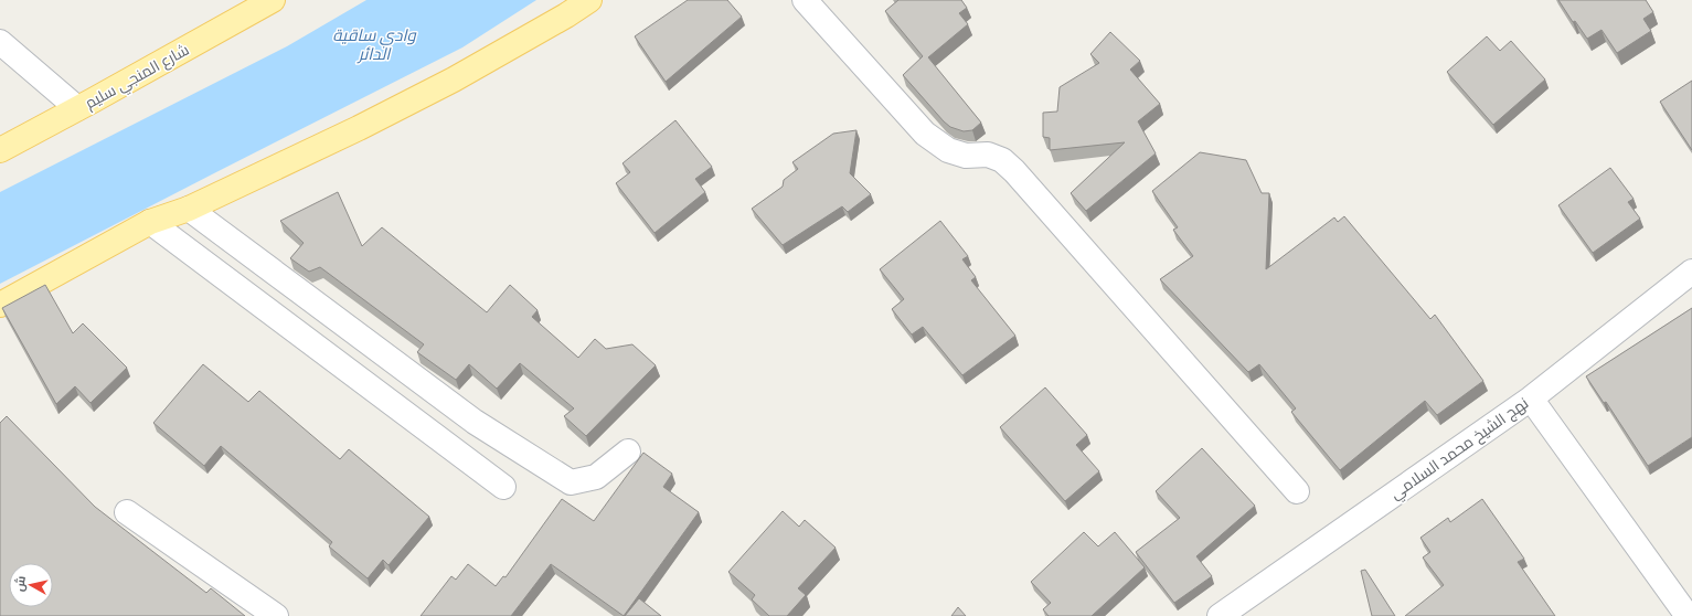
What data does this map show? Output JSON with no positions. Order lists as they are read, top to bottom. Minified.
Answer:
{"streets":{"main road":["شارع المنجي سليم"],"street":["نهج الشيخ محمد السلامي"]},"water":["وادي ساقية الدائر"],"north":"left"}
